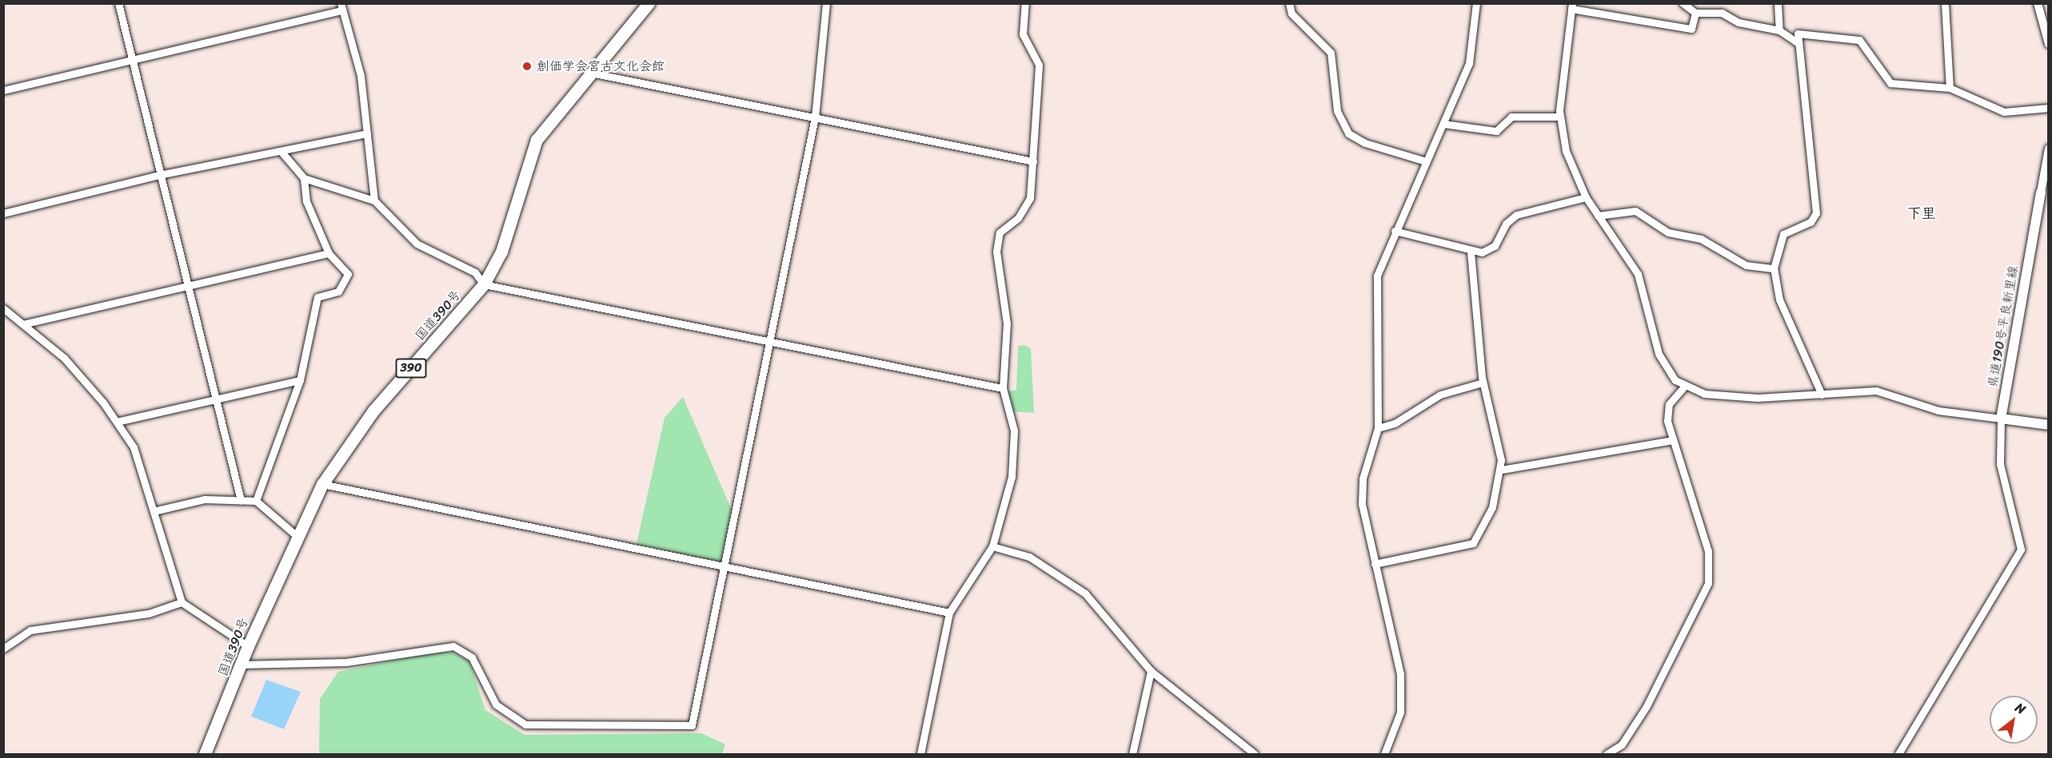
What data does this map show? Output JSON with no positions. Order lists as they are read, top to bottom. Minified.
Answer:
{"streets":{"highway":["国道390号","390"],"main road":["県道190号平良新里線"]},"districts":["下里"],"places":["創価学会宮古文化会館"],"north":"top right"}
